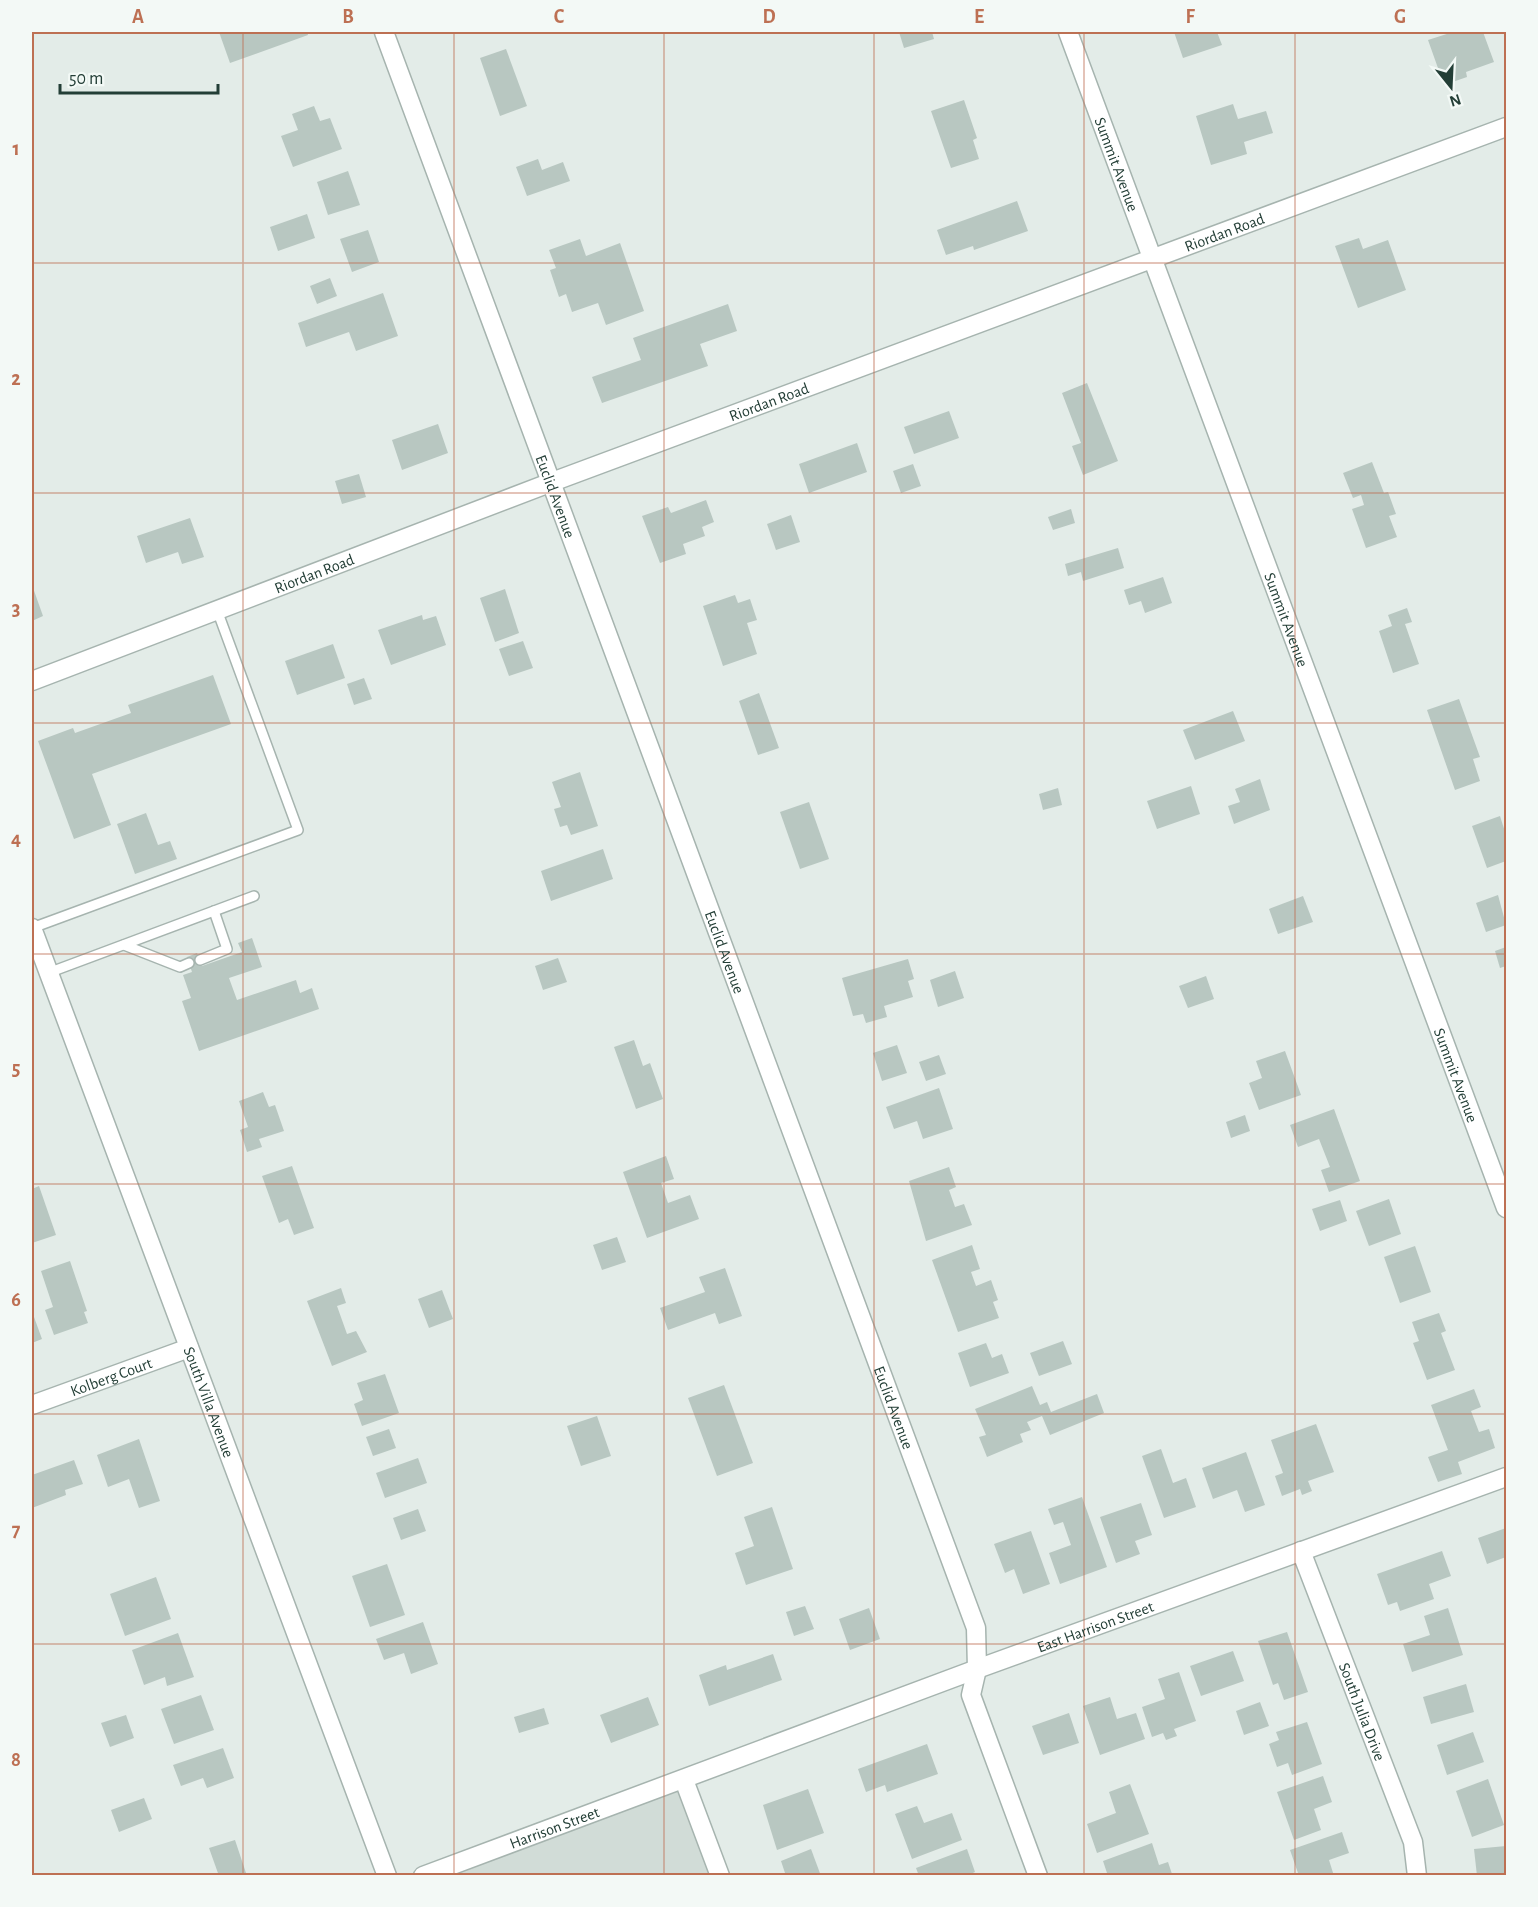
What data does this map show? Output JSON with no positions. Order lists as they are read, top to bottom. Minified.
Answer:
{"streets":{"street":["Summit Avenue","Riordan Road","Euclid Avenue","Kolberg Court","South Villa Avenue","East Harrison Street","South Julia Drive","Harrison Street"]},"crossings":[["Summit Avenue","Riordan Road"],["Riordan Road","Euclid Avenue"],["Euclid Avenue","East Harrison Street"],["Kolberg Court","South Villa Avenue"],["East Harrison Street","South Julia Drive"],["East Harrison Street","Harrison Street"]],"scale_bar":"50 m","north":"bottom","grid":{"columns":["A","B","C","D","E","F","G"],"rows":["1","2","3","4","5","6","7","8"]}}
